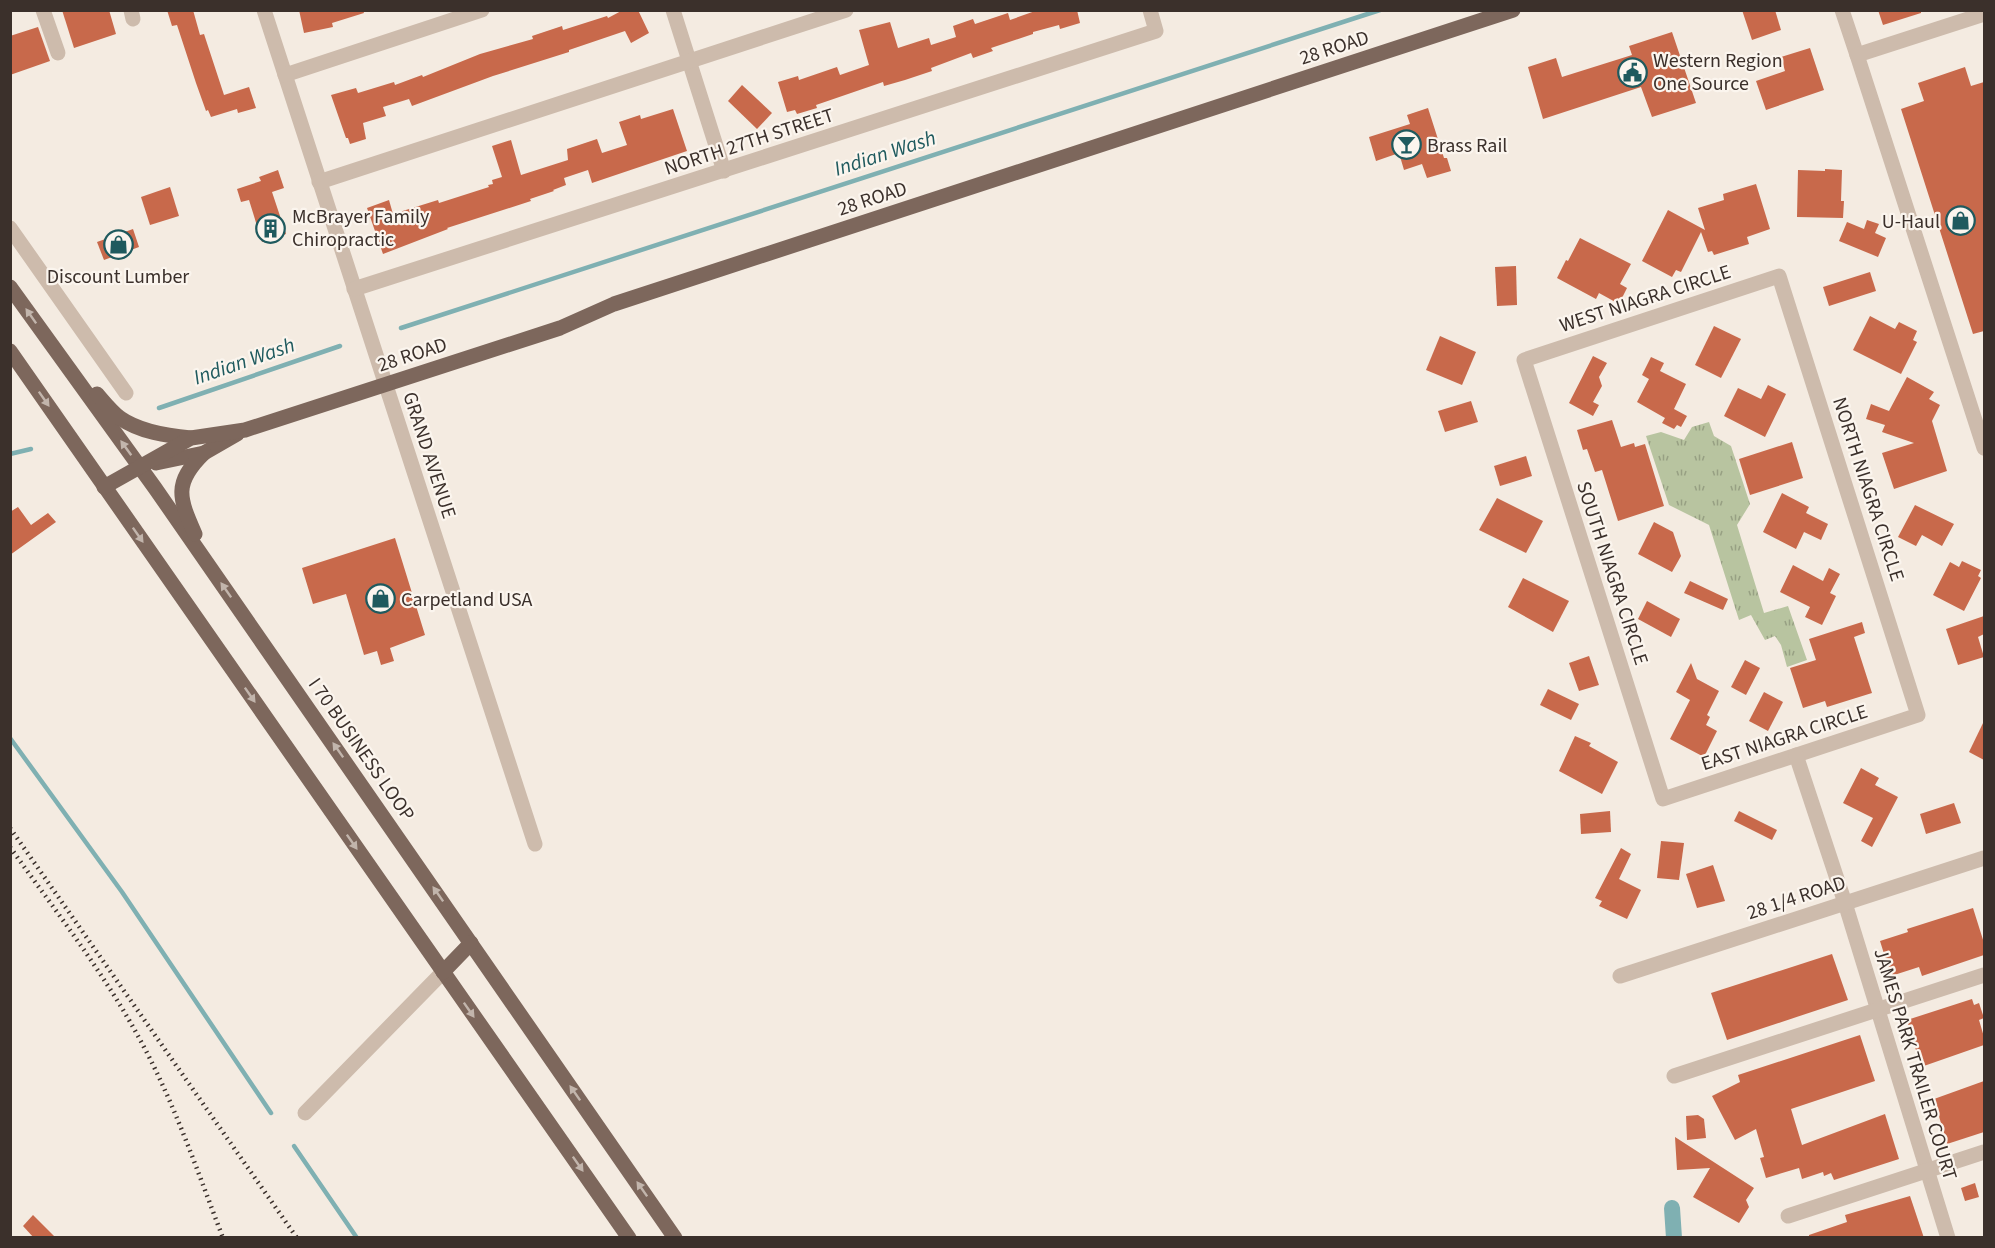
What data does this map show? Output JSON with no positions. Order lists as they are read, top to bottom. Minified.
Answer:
{"streets":{"main road":["28 ROAD","I 70 BUSINESS LOOP"],"street":["NORTH 27TH STREET","WEST NIAGRA CIRCLE","GRAND AVENUE","NORTH NIAGRA CIRCLE","SOUTH NIAGRA CIRCLE","EAST NIAGRA CIRCLE","28 1/4 ROAD","JAMES PARK TRAILER COURT"]},"crossings":[["28 ROAD","GRAND AVENUE"],["28 ROAD","I 70 BUSINESS LOOP"],["NORTH 27TH STREET","GRAND AVENUE"],["WEST NIAGRA CIRCLE","NORTH NIAGRA CIRCLE"],["WEST NIAGRA CIRCLE","SOUTH NIAGRA CIRCLE"],["NORTH NIAGRA CIRCLE","EAST NIAGRA CIRCLE"],["SOUTH NIAGRA CIRCLE","EAST NIAGRA CIRCLE"],["EAST NIAGRA CIRCLE","JAMES PARK TRAILER COURT"],["28 1/4 ROAD","JAMES PARK TRAILER COURT"]],"water":["Indian Wash"],"places":{"public building":["Western Region One Source"],"bar":["Brass Rail"],"shop":["U-Haul","Discount Lumber","Carpetland USA"],"building":["McBrayer Family Chiropractic"]}}
